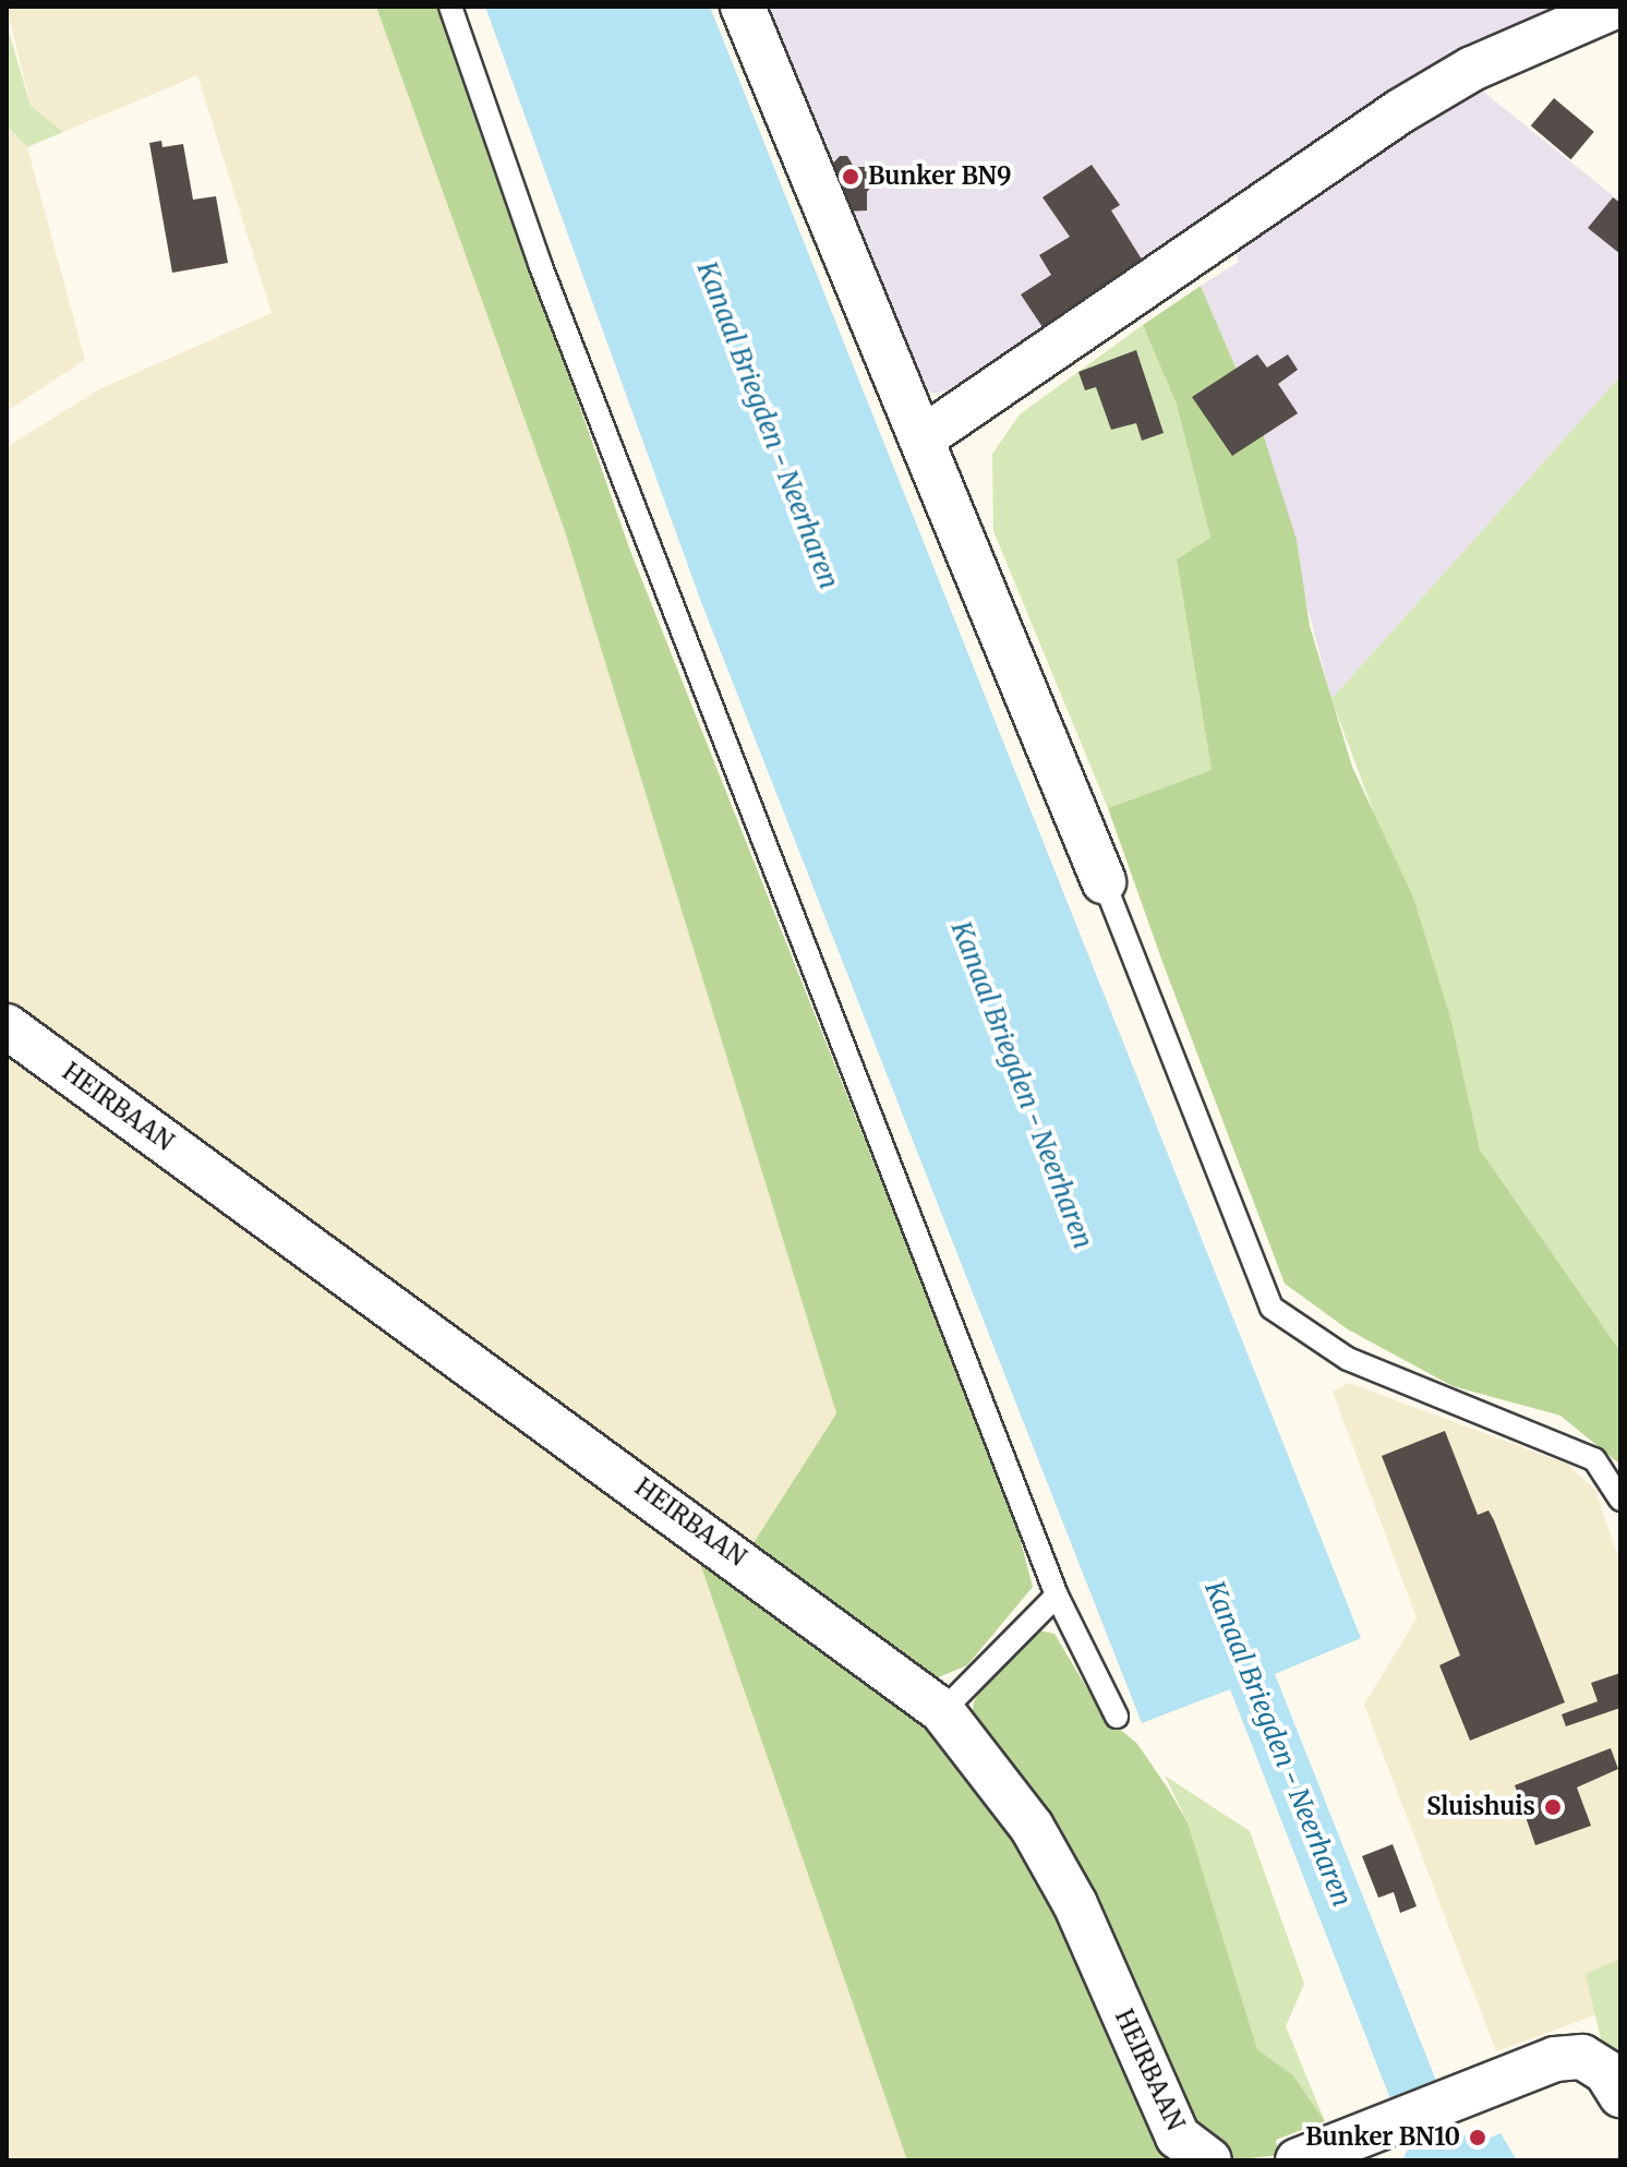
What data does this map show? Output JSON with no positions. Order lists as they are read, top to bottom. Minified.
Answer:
{"streets":{"street":["HEIRBAAN"]},"water":["Kanaal Briegden - Neerharen"],"places":["Bunker BN9","Sluishuis","Bunker BN10"]}
